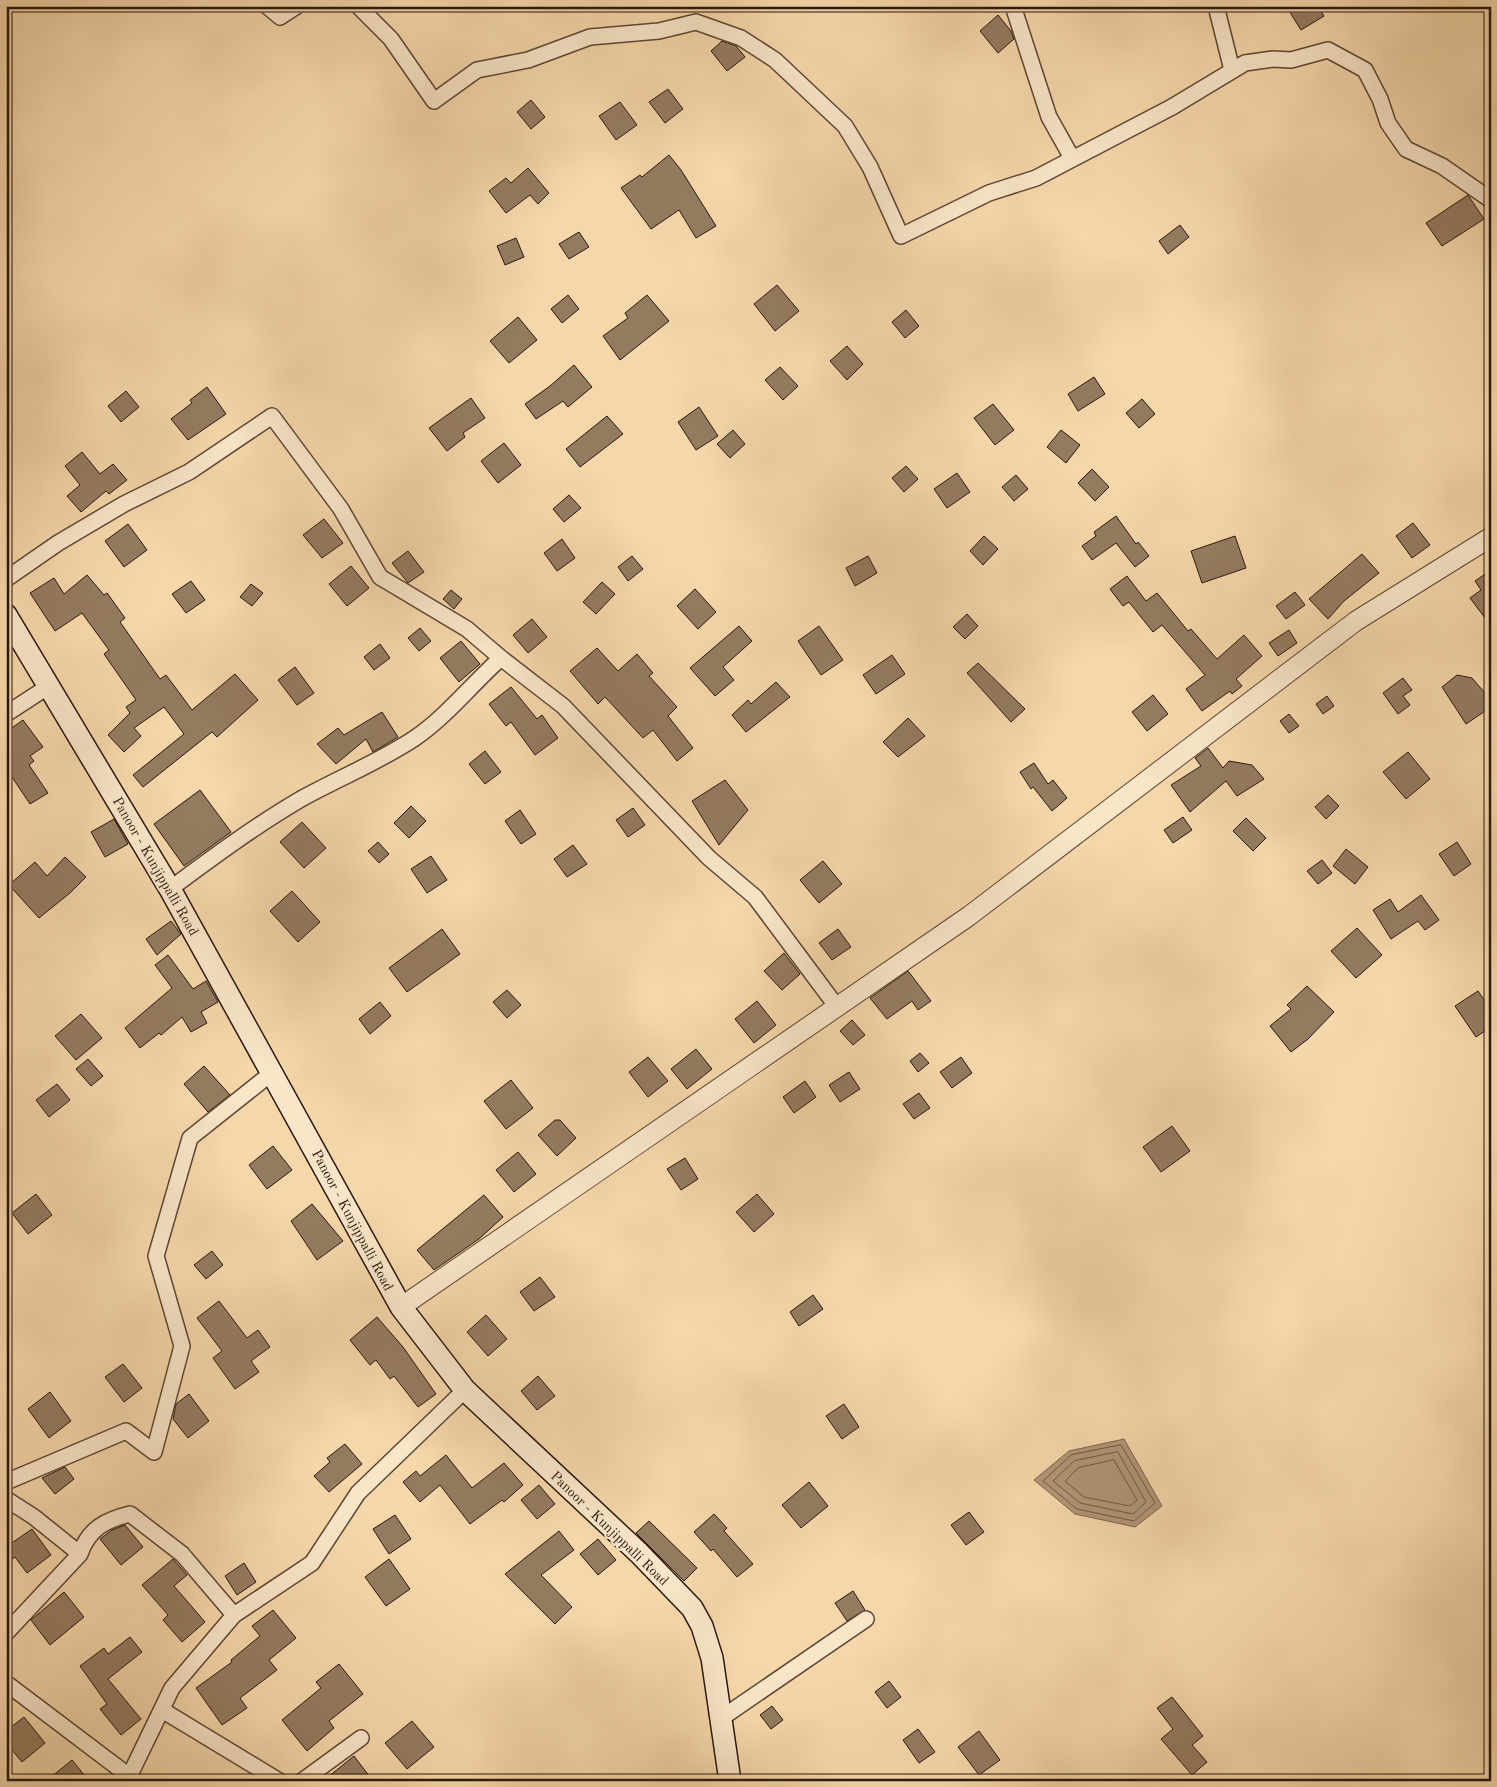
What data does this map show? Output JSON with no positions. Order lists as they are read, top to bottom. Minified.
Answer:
{"streets":{"main road":["Panoor - Kunjippalli Road"]}}
